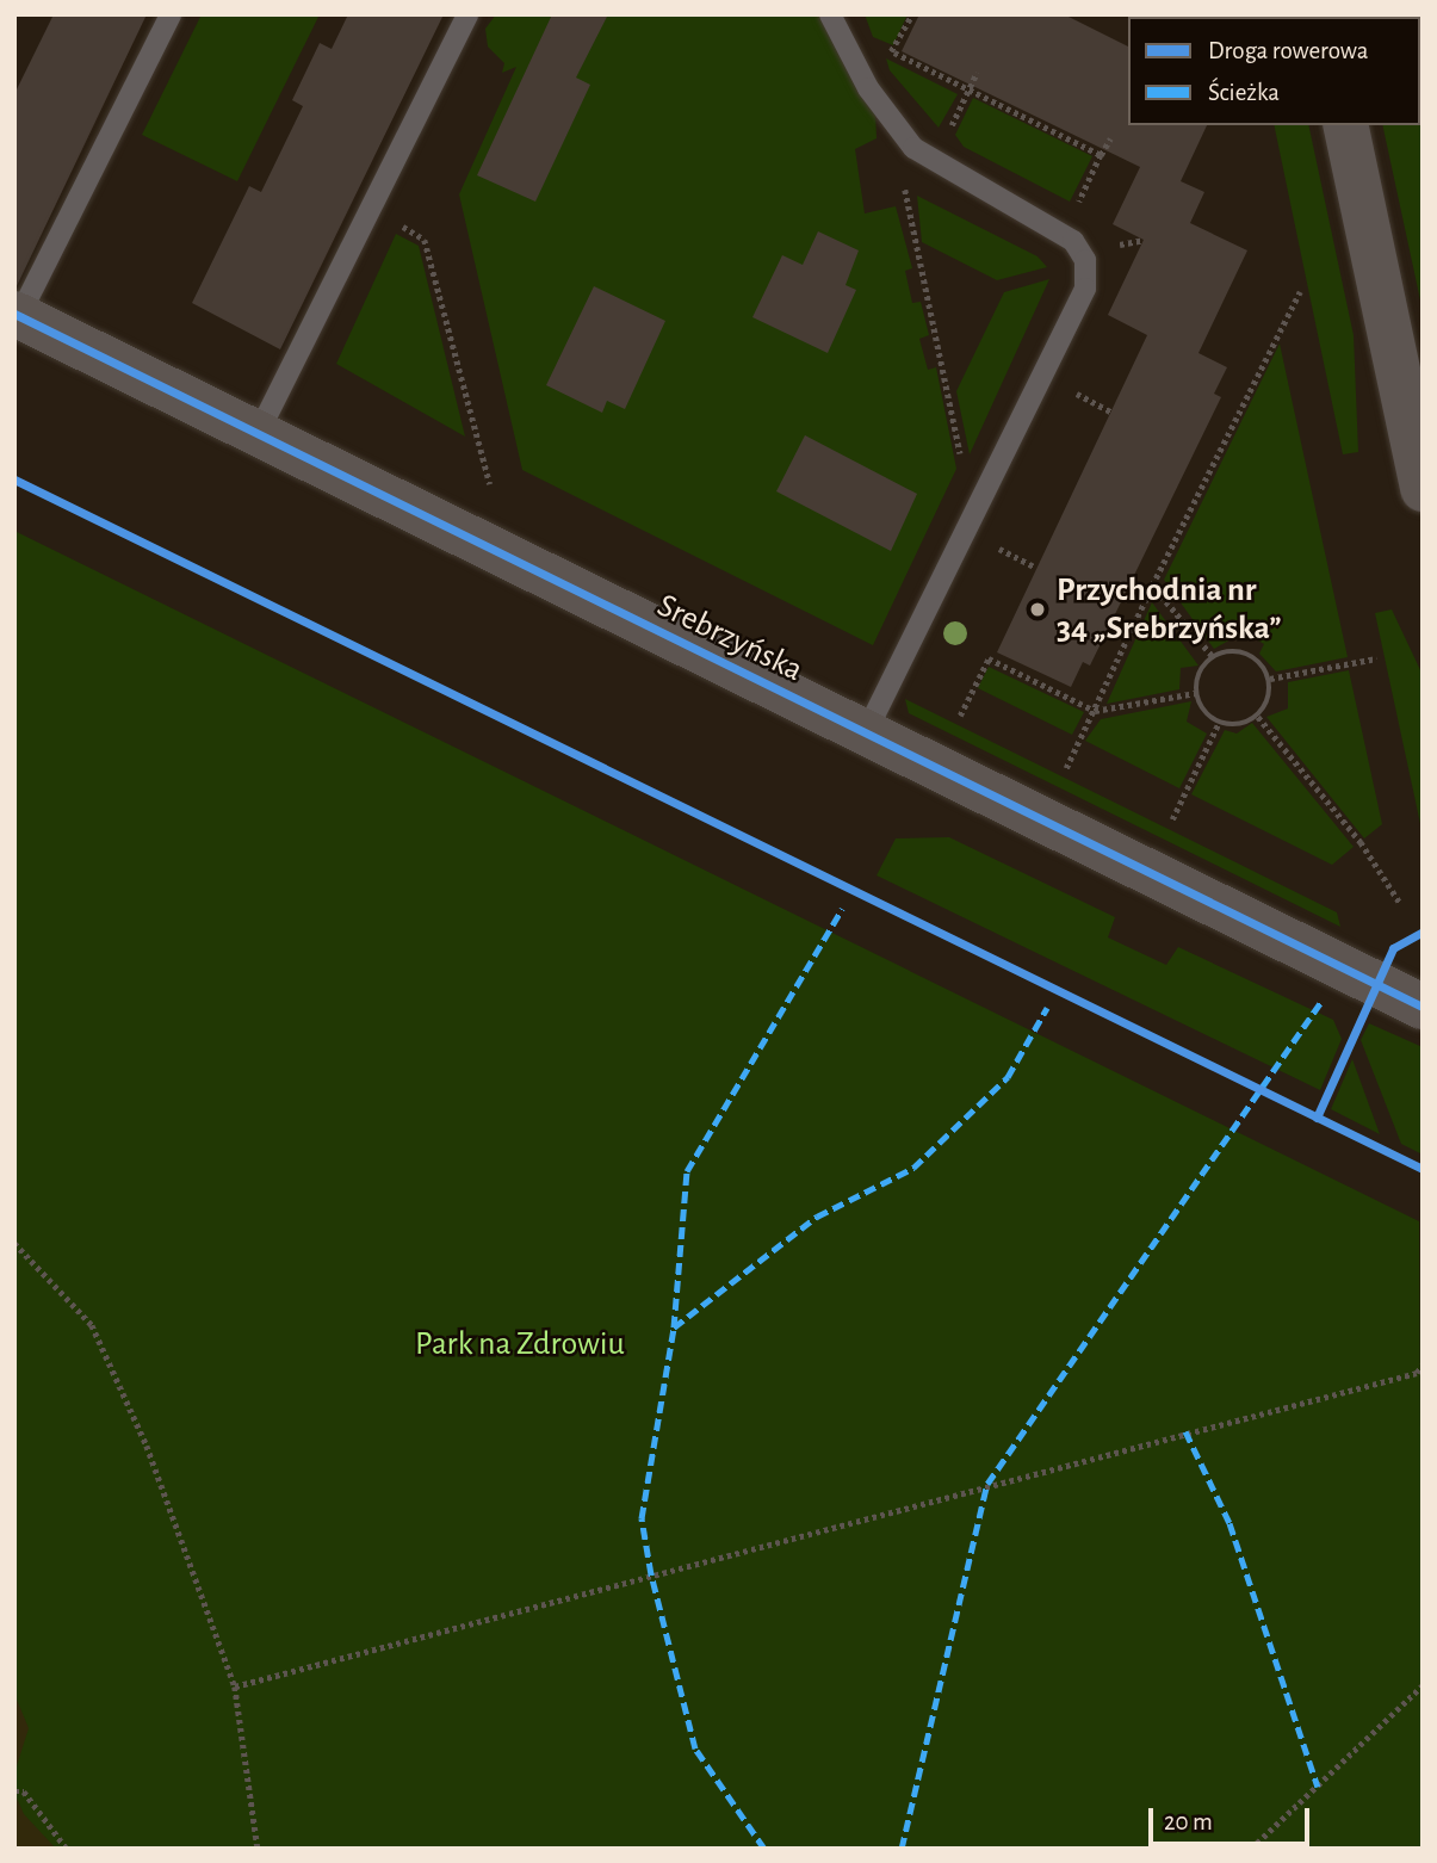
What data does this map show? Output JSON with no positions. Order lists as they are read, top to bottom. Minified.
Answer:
{"streets":{"street":["Srebrzyńska"]},"parks":["Park na Zdrowiu"],"places":["Przychodnia nr 34 „Srebrzyńska”"],"legend":["Droga rowerowa","Ścieżka"],"scale_bar":"20 m"}
